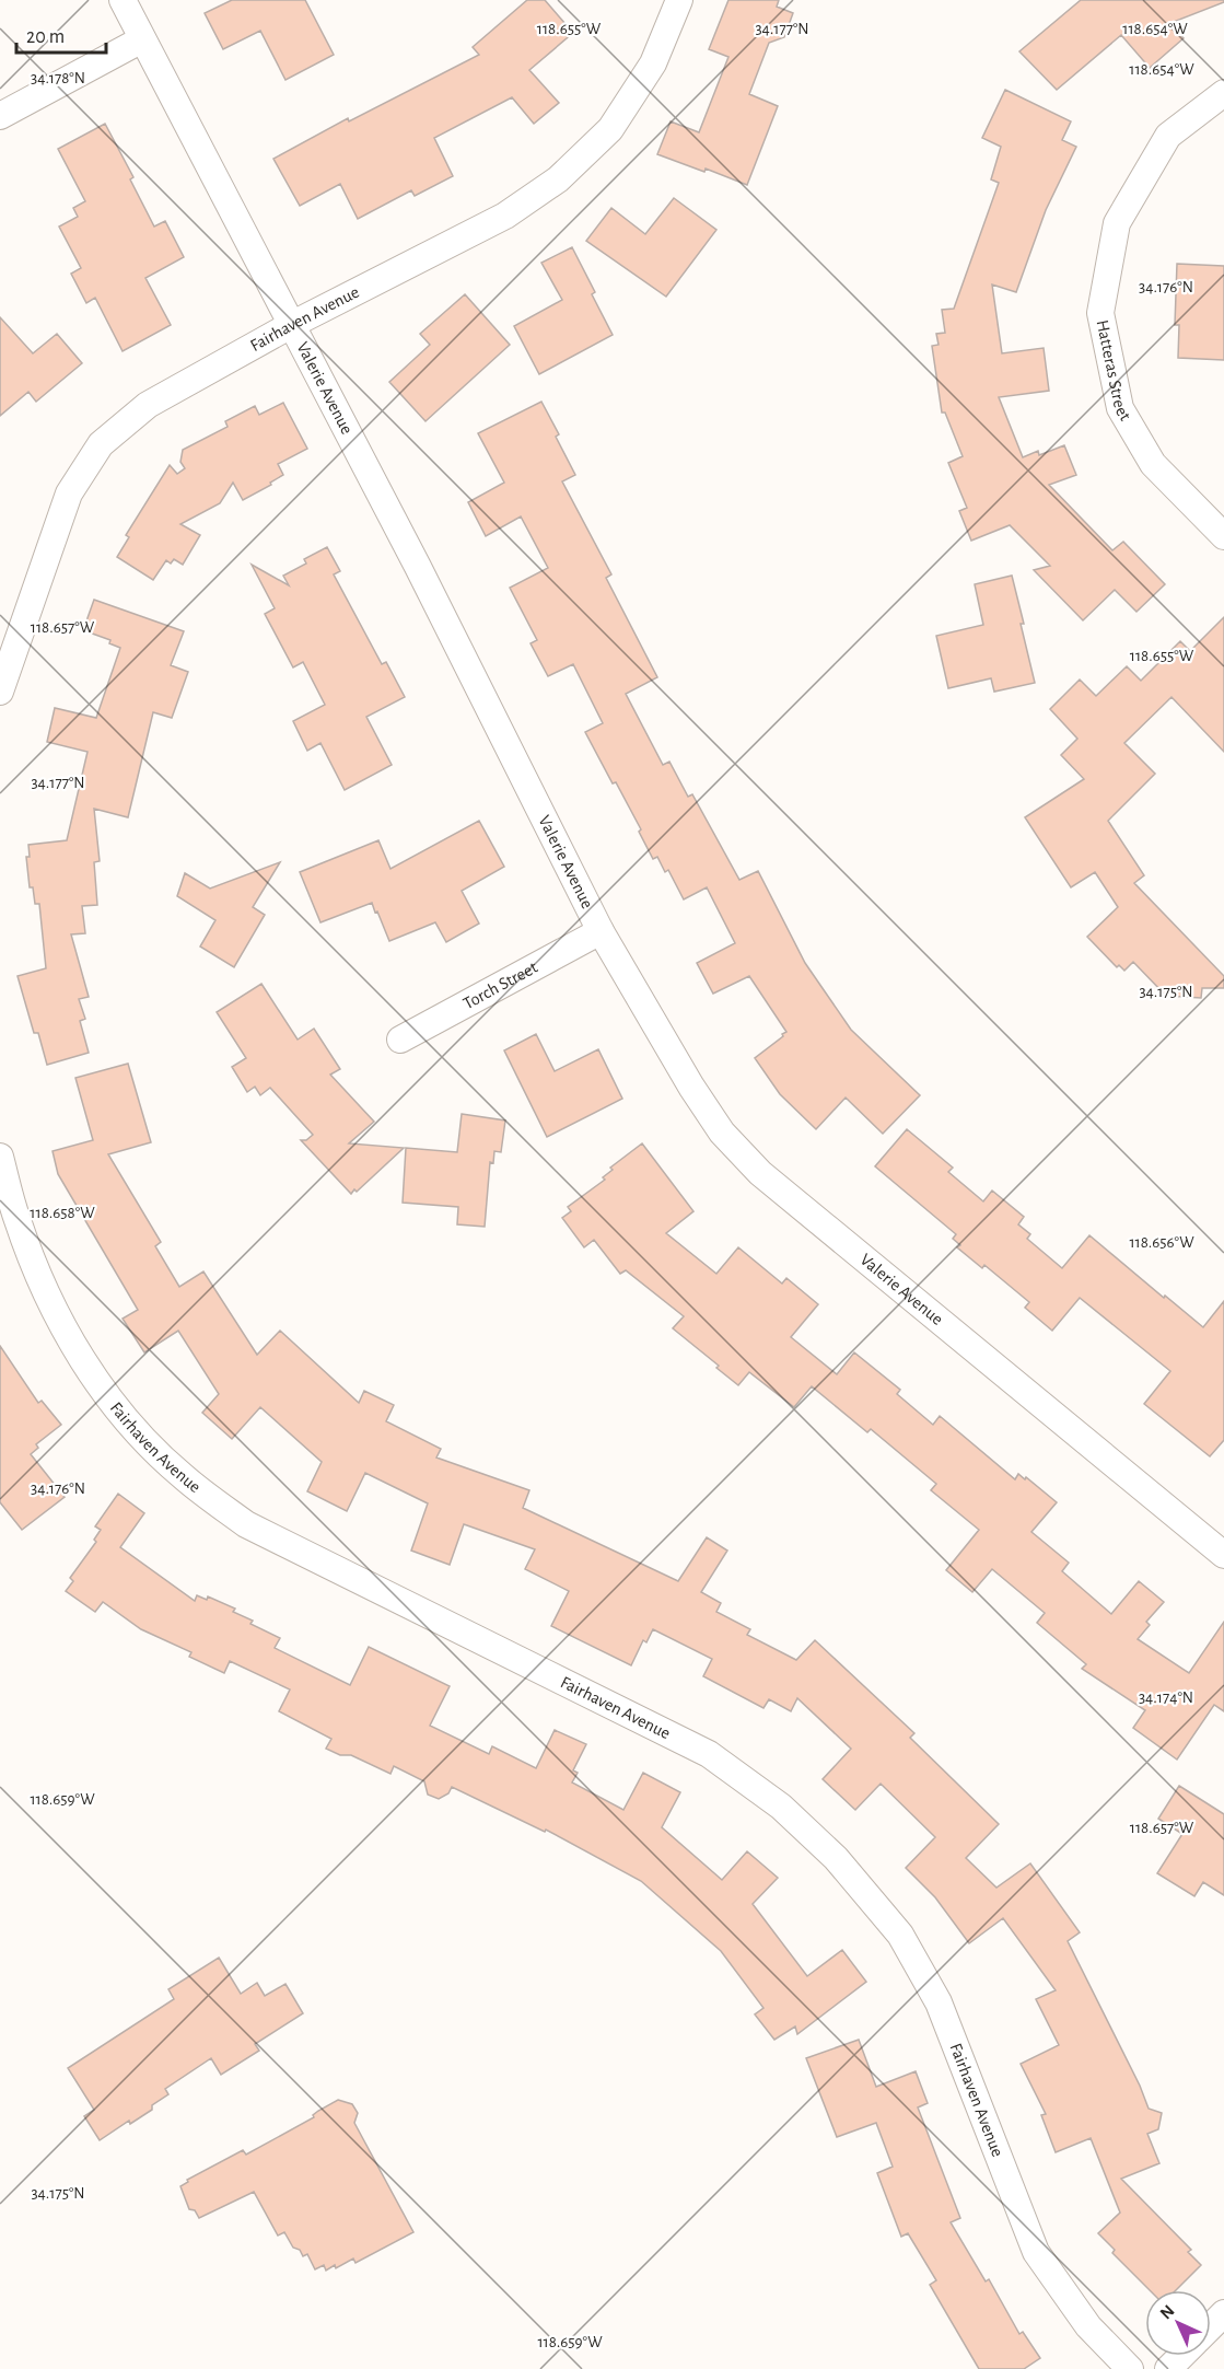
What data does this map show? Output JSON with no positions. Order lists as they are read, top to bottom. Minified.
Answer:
{"streets":{"street":["Fairhaven Avenue","Hatteras Street","Valerie Avenue","Torch Street"]},"crossings":[["Fairhaven Avenue","Valerie Avenue"],["Valerie Avenue","Torch Street"]],"scale_bar":"20 m","north":"top left","coordinates":["118.654°W","118.655°W","34.177°N","34.178°N","34.176°N","118.657°W","34.175°N","118.658°W","118.656°W","34.174°N","118.659°W"]}
